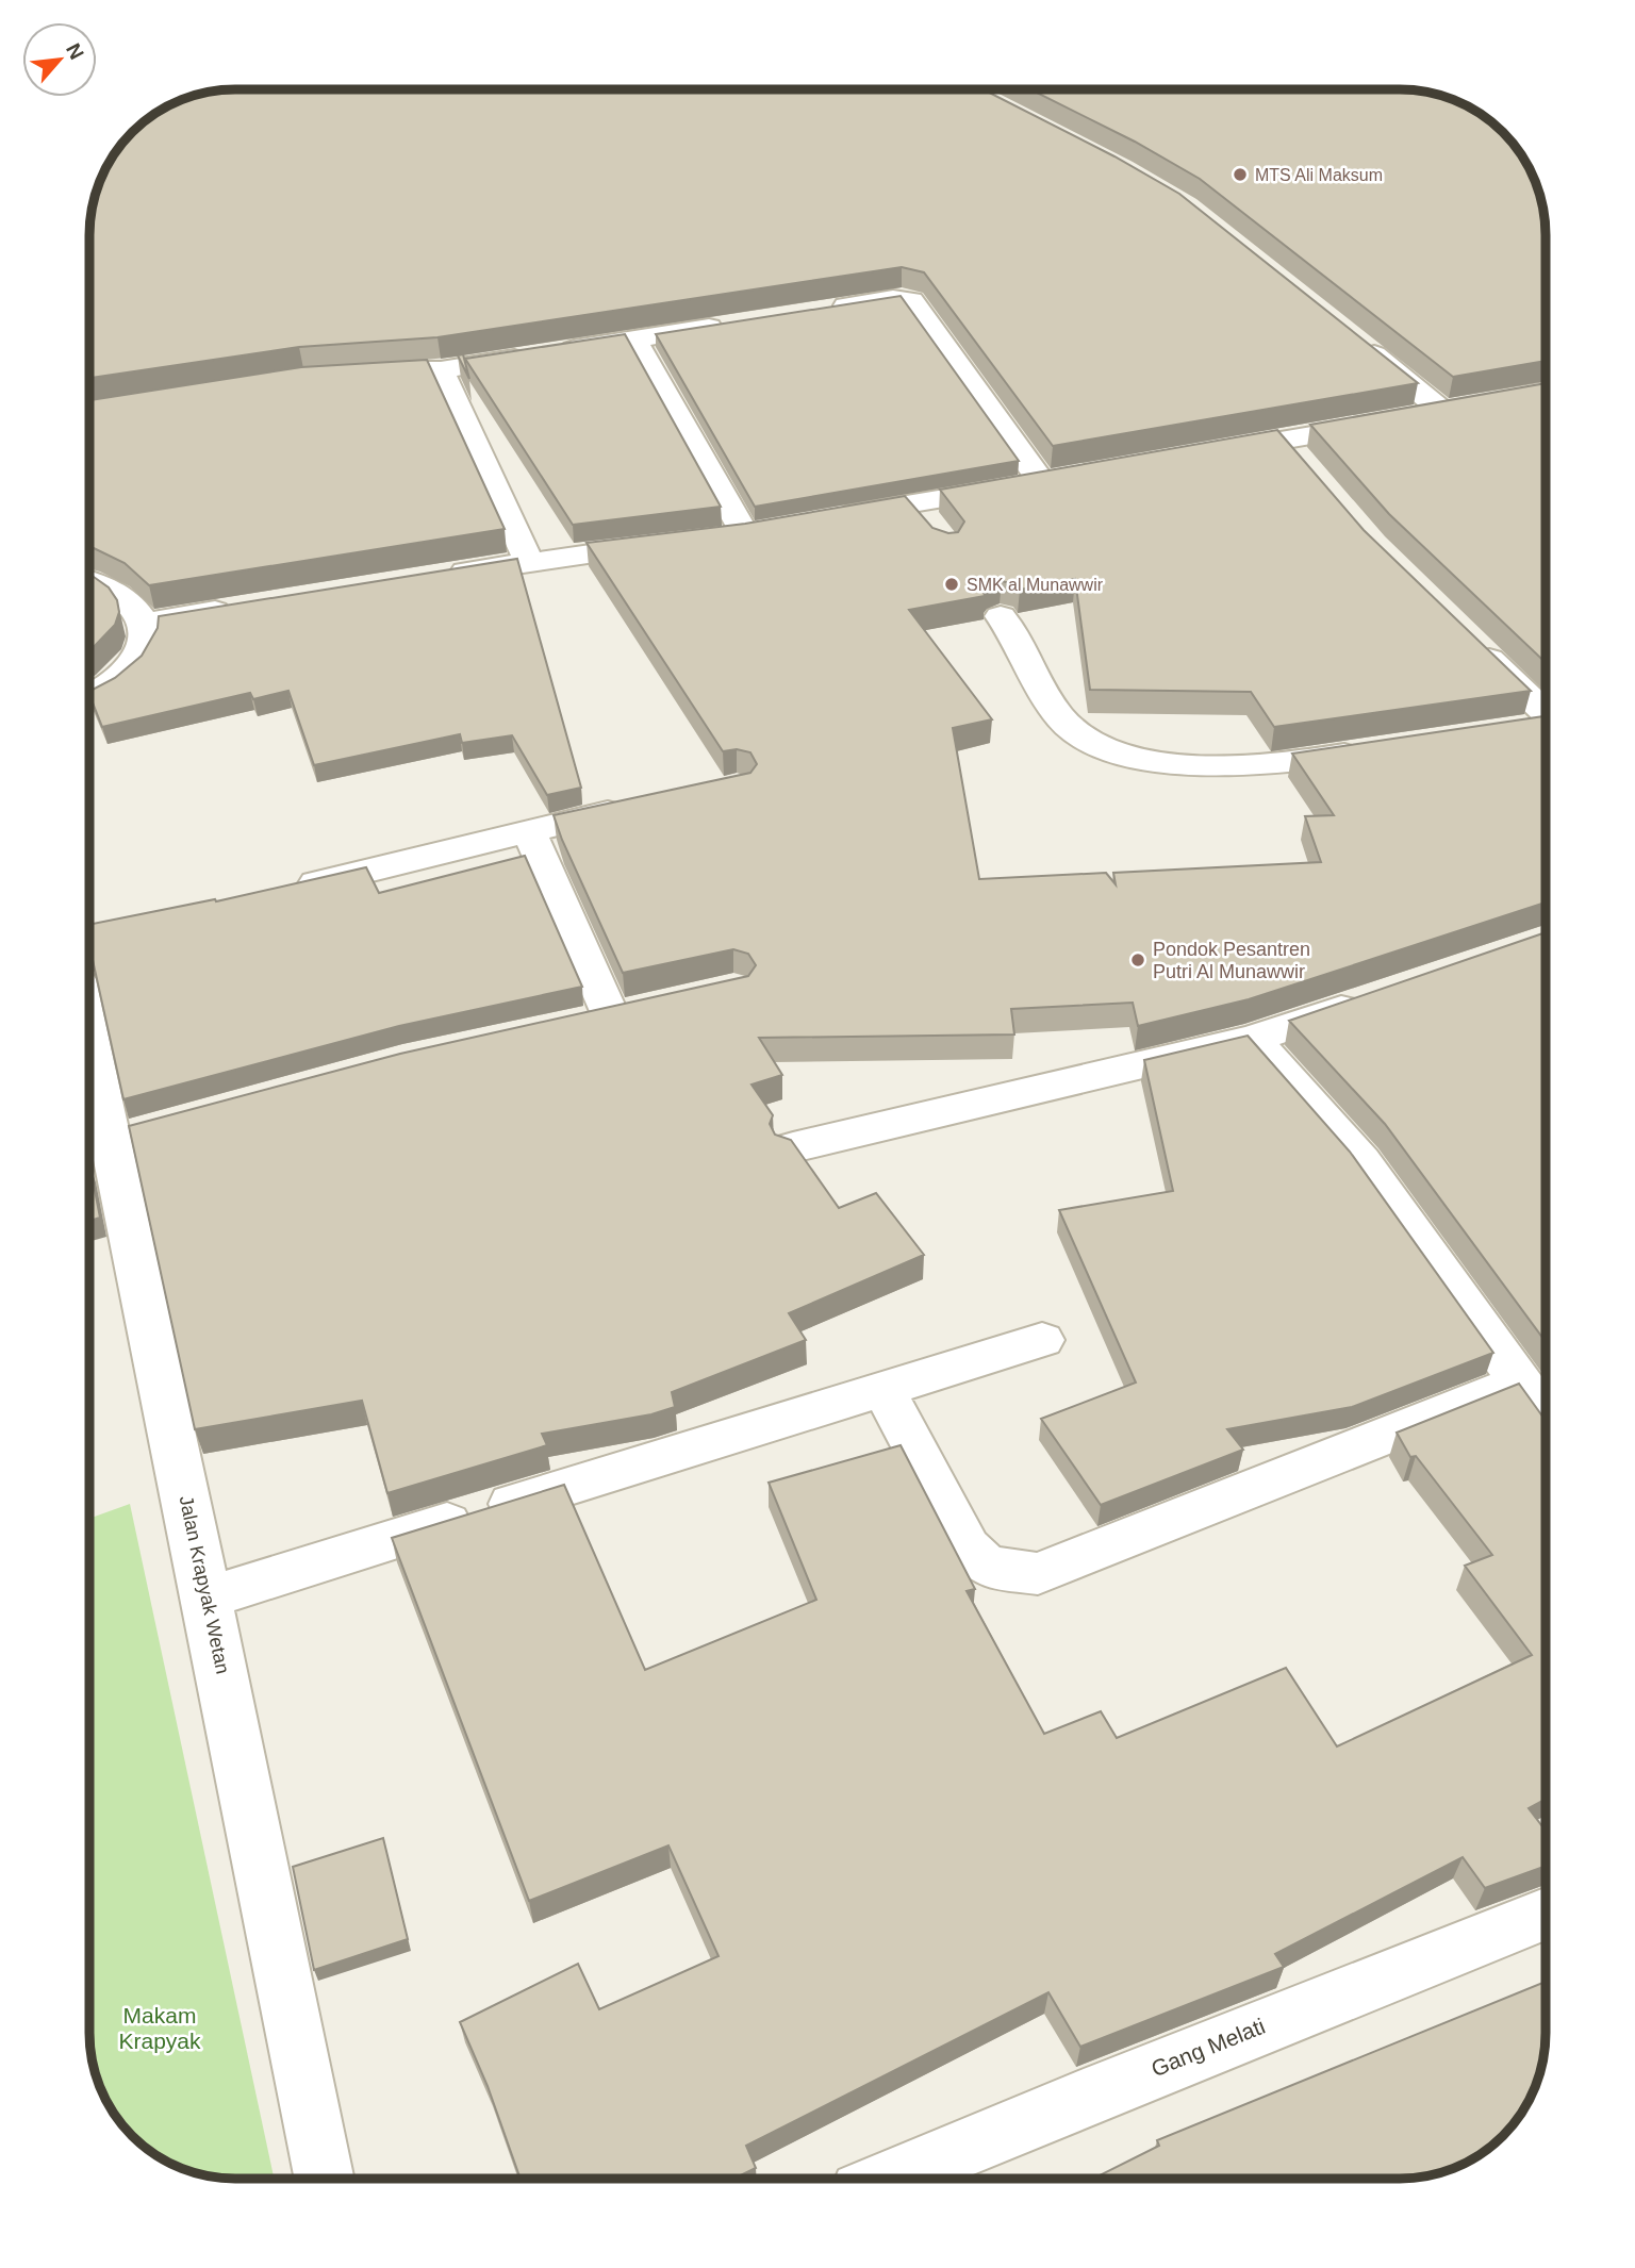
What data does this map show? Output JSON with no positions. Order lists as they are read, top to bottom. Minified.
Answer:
{"streets":{"street":["Jalan Krapyak Wetan","Gang Melati"]},"parks":["Makam Krapyak"],"places":["MTS Ali Maksum","SMK al Munawwir","Pondok Pesantren Putri Al Munawwir"],"north":"top right"}
